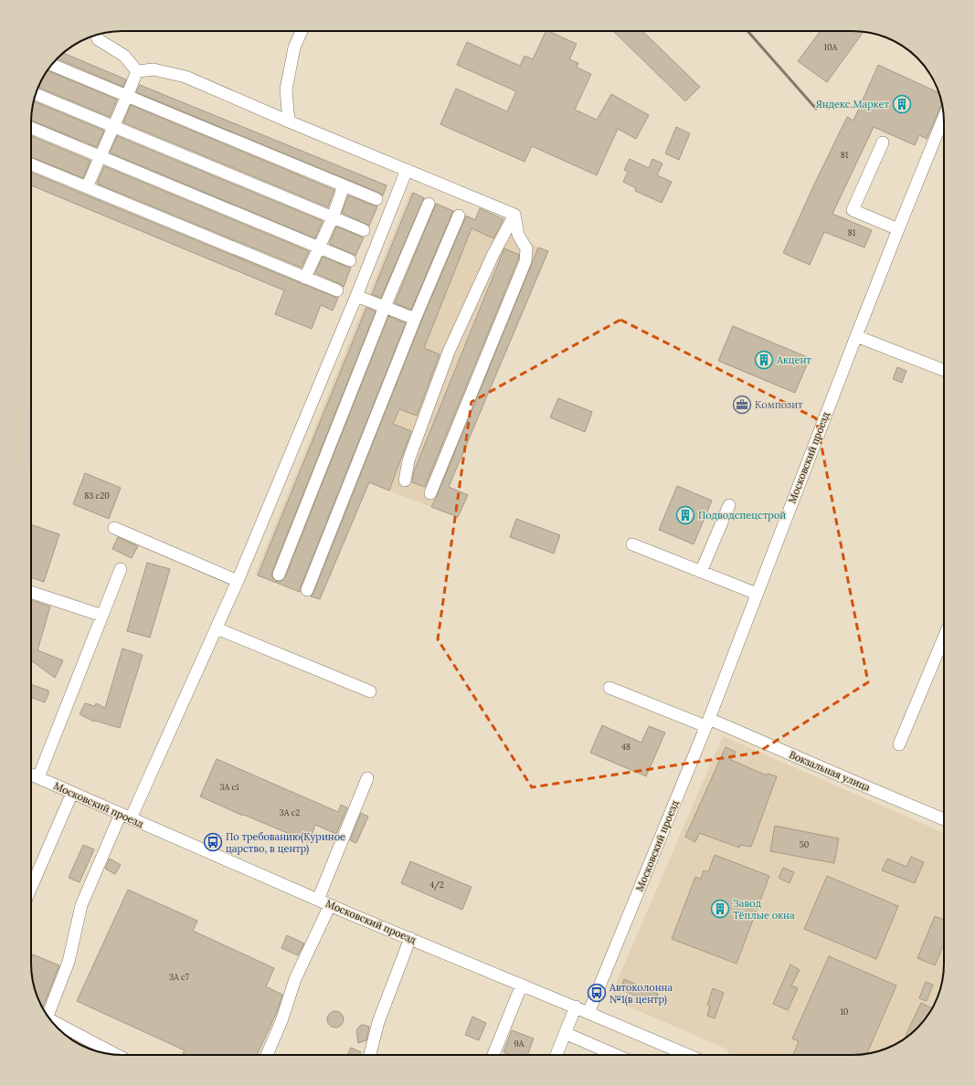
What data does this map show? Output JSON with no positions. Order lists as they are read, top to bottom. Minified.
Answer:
{"streets":{"street":["Московский проезд","Вокзальная улица"]},"crossings":[["Московский проезд","Вокзальная улица"]],"places":{"building":["Яндекс.Маркет","Акцент","Подводспецстрой","Завод Тёплые окна"],"office":["Композит"],"bus stop":["По требованию(Куриное царство, в центр)","Автоколонна №1(в центр)"]},"house_numbers":["10А","81","81","83 с20","48","3А с1","3А с2","50","4/2","3А с7","10","9А"]}
